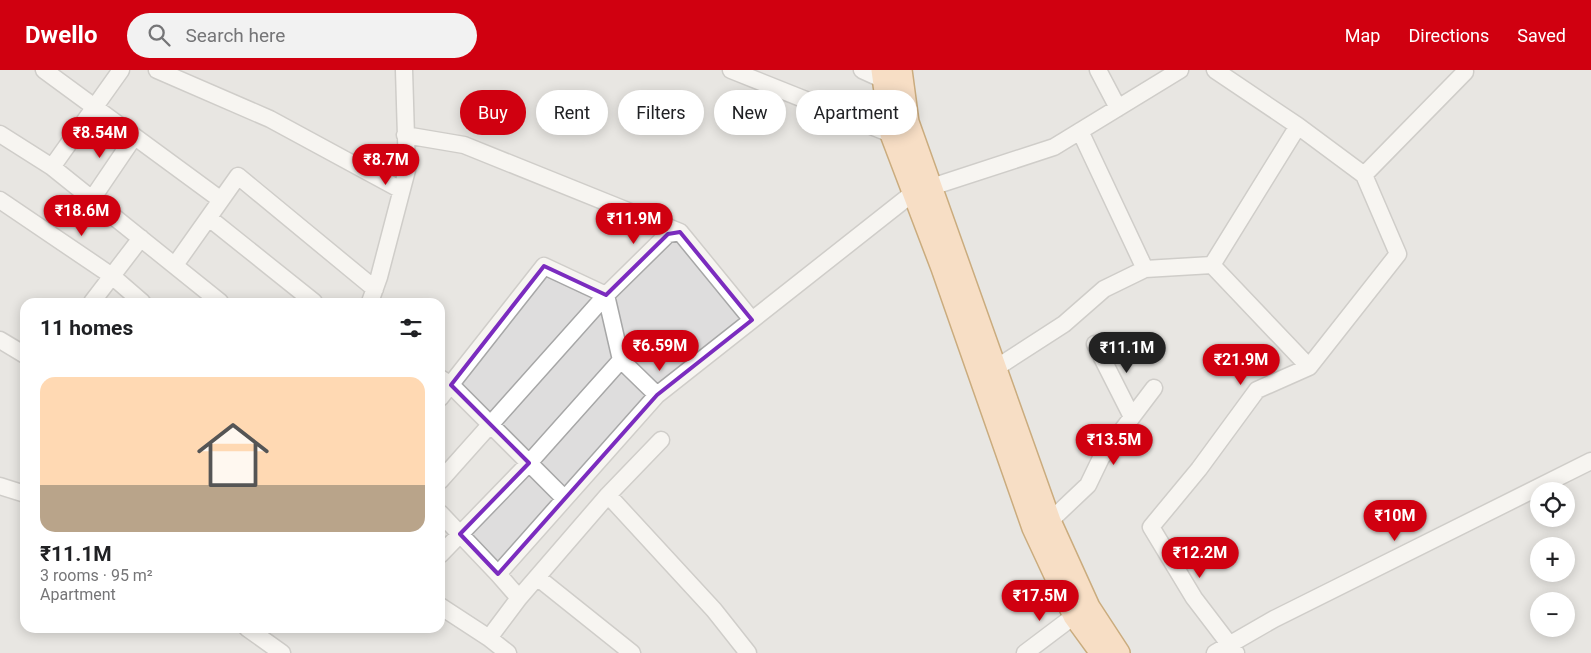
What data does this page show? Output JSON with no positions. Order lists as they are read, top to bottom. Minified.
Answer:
{"page":{"header":"Dwello","search":"Search here","nav":["Map","Directions","Saved"],"chip":["Buy","Rent","Filters","New","Apartment"],"price":["₹8.54M","₹8.7M","₹18.6M","₹11.9M","₹6.59M","₹11.1M","₹21.9M","₹13.5M","₹10M","₹12.2M","₹17.5M"],"heading":"11 homes","list":[{"name":"₹11.1M","note":"3 rooms · 95 m² · Apartment"}],"map_buttons":["+","−"]}}
